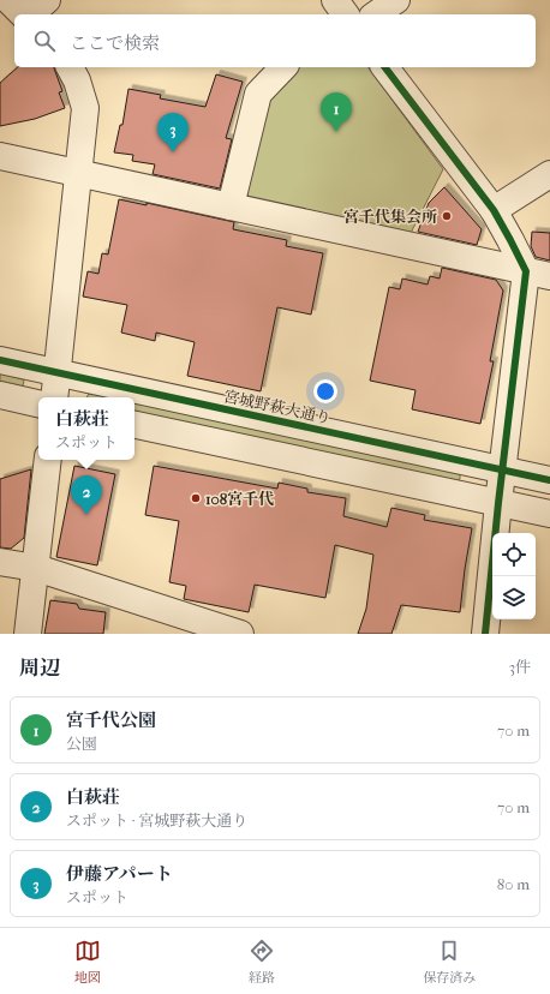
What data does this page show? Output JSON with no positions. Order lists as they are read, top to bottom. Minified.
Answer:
{"streets":{"street":["宮城野萩大通り"]},"places":["宮千代集会所","108宮千代"],"page":{"search":"ここで検索","pins":["1","3","2"],"popup":["白萩荘","スポット"],"heading":["周辺","3件"],"list":[{"mark":"1","name":"宮千代公園","note":"公園","value":"70 m"},{"mark":"2","name":"白萩荘","note":"スポット · 宮城野萩大通り","value":"70 m"},{"mark":"3","name":"伊藤アパート","note":"スポット","value":"80 m"}],"nav":["地図","経路","保存済み"]}}
